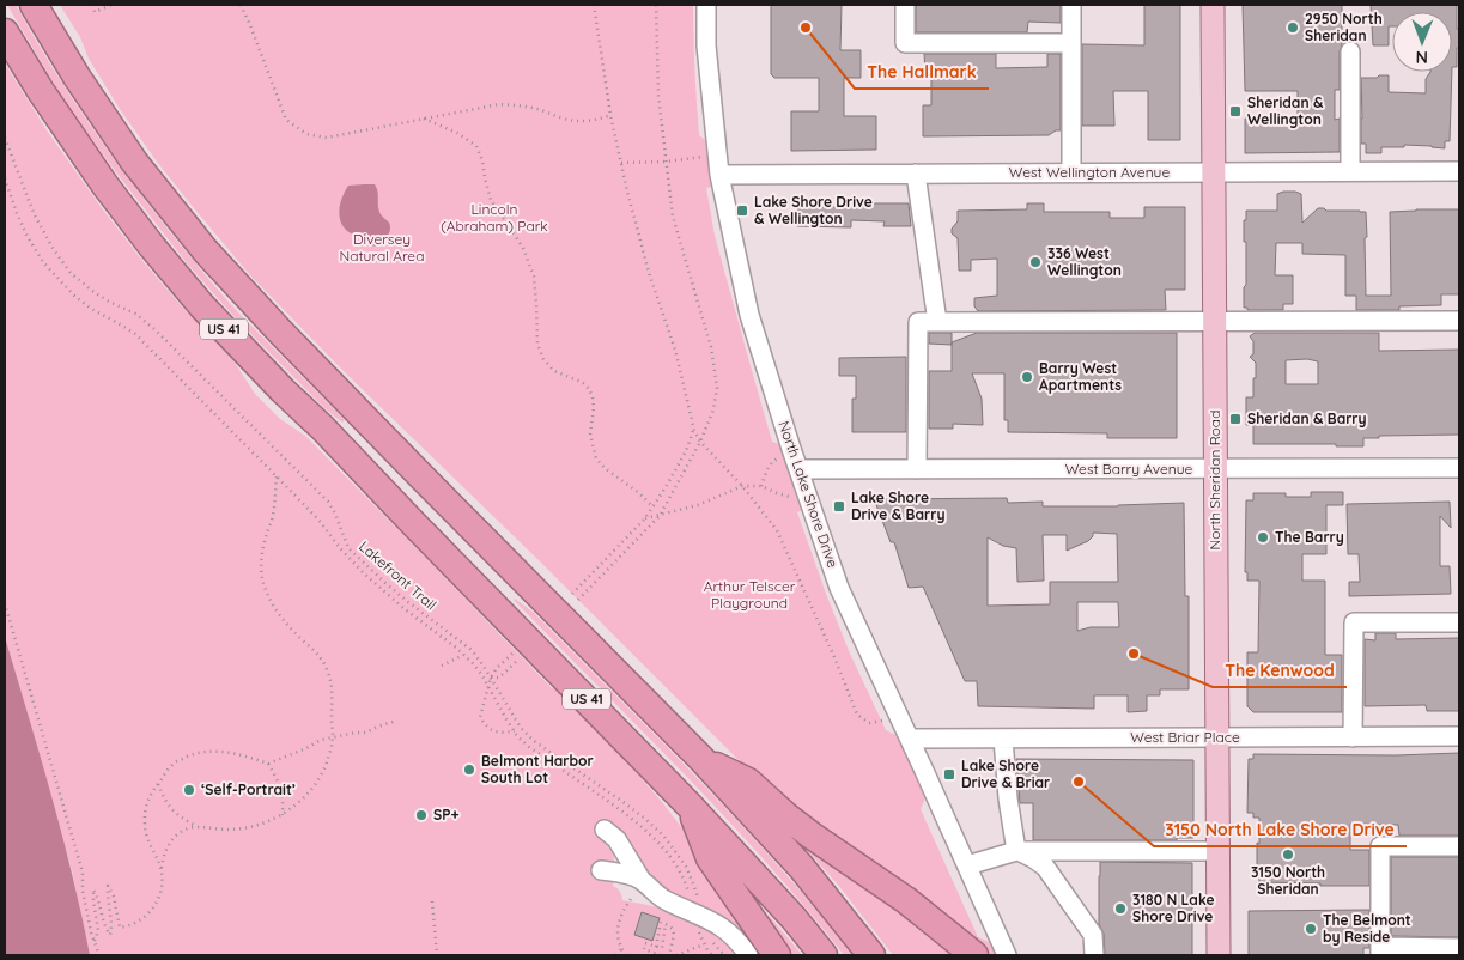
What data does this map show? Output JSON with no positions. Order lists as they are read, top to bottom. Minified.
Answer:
{"streets":{"highway":["US 41"],"main road":["North Sheridan Road"],"street":["West Wellington Avenue","West Barry Avenue","North Lake Shore Drive","West Briar Place"],"path":["Lakefront Trail"]},"crossings":[["West Wellington Avenue","North Sheridan Road"],["West Wellington Avenue","North Lake Shore Drive"],["West Barry Avenue","North Sheridan Road"],["West Barry Avenue","North Lake Shore Drive"],["North Sheridan Road","West Briar Place"],["North Lake Shore Drive","West Briar Place"]],"parks":["Lincoln (Abraham) Park","Diversey Natural Area","Arthur Telscer Playground"],"places":{"other":["The Hallmark","2950 North Sheridan","336 West Wellington","Barry West Apartments","The Barry","The Kenwood","Belmont Harbor South Lot","3150 North Lake Shore Drive","‘Self-Portrait’","SP+","3150 North Sheridan","3180 N Lake Shore Drive","The Belmont by Reside"],"transit":["Sheridan & Wellington","Lake Shore Drive & Wellington","Sheridan & Barry","Lake Shore Drive & Barry","Lake Shore Drive & Briar"]},"north":"bottom"}
